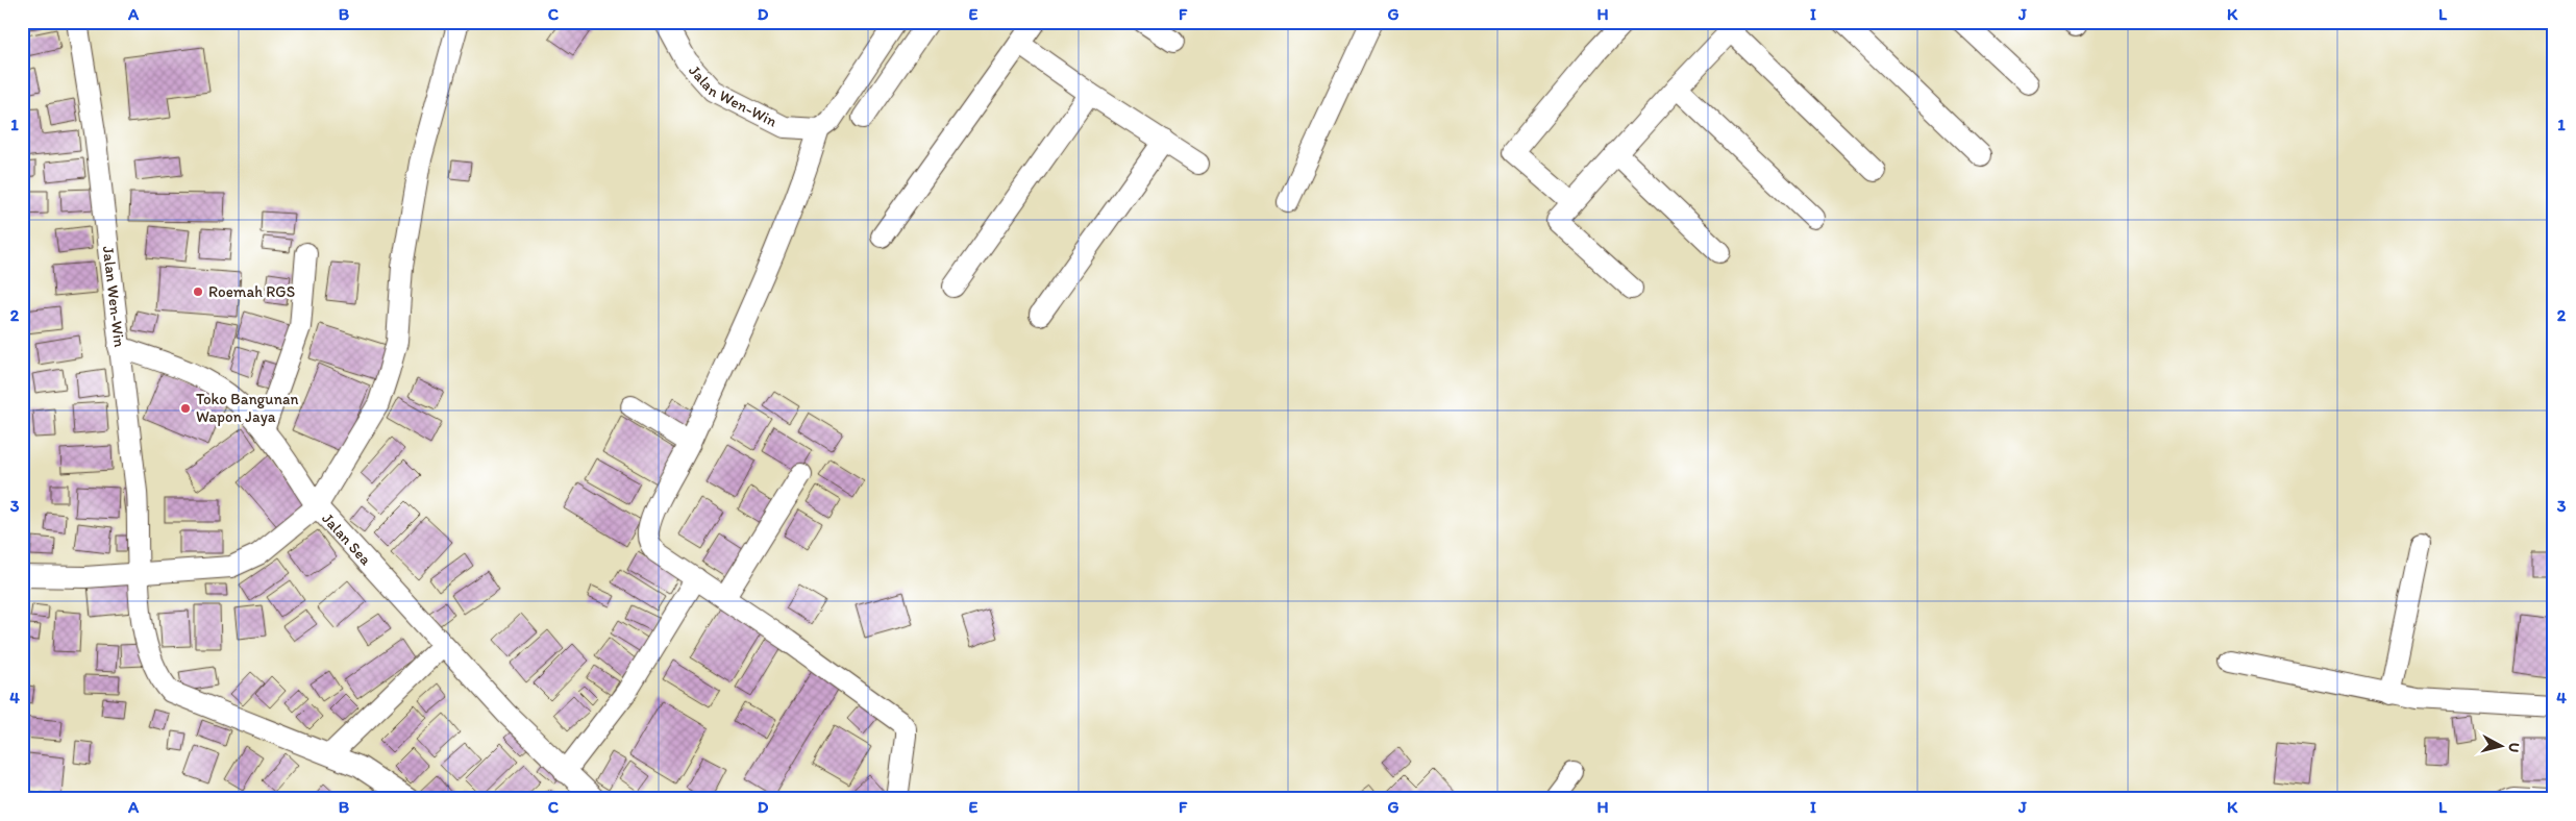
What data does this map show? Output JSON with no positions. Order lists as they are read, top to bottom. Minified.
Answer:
{"streets":{"street":["Jalan Wen-Win","Jalan Sea"]},"crossings":[["Jalan Wen-Win","Jalan Sea"]],"places":["Roemah RGS","Toko Bangunan Wapon Jaya"],"north":"right","grid":{"columns":["A","B","C","D","E","F","G","H","I","J","K","L"],"rows":["1","2","3","4"]}}
